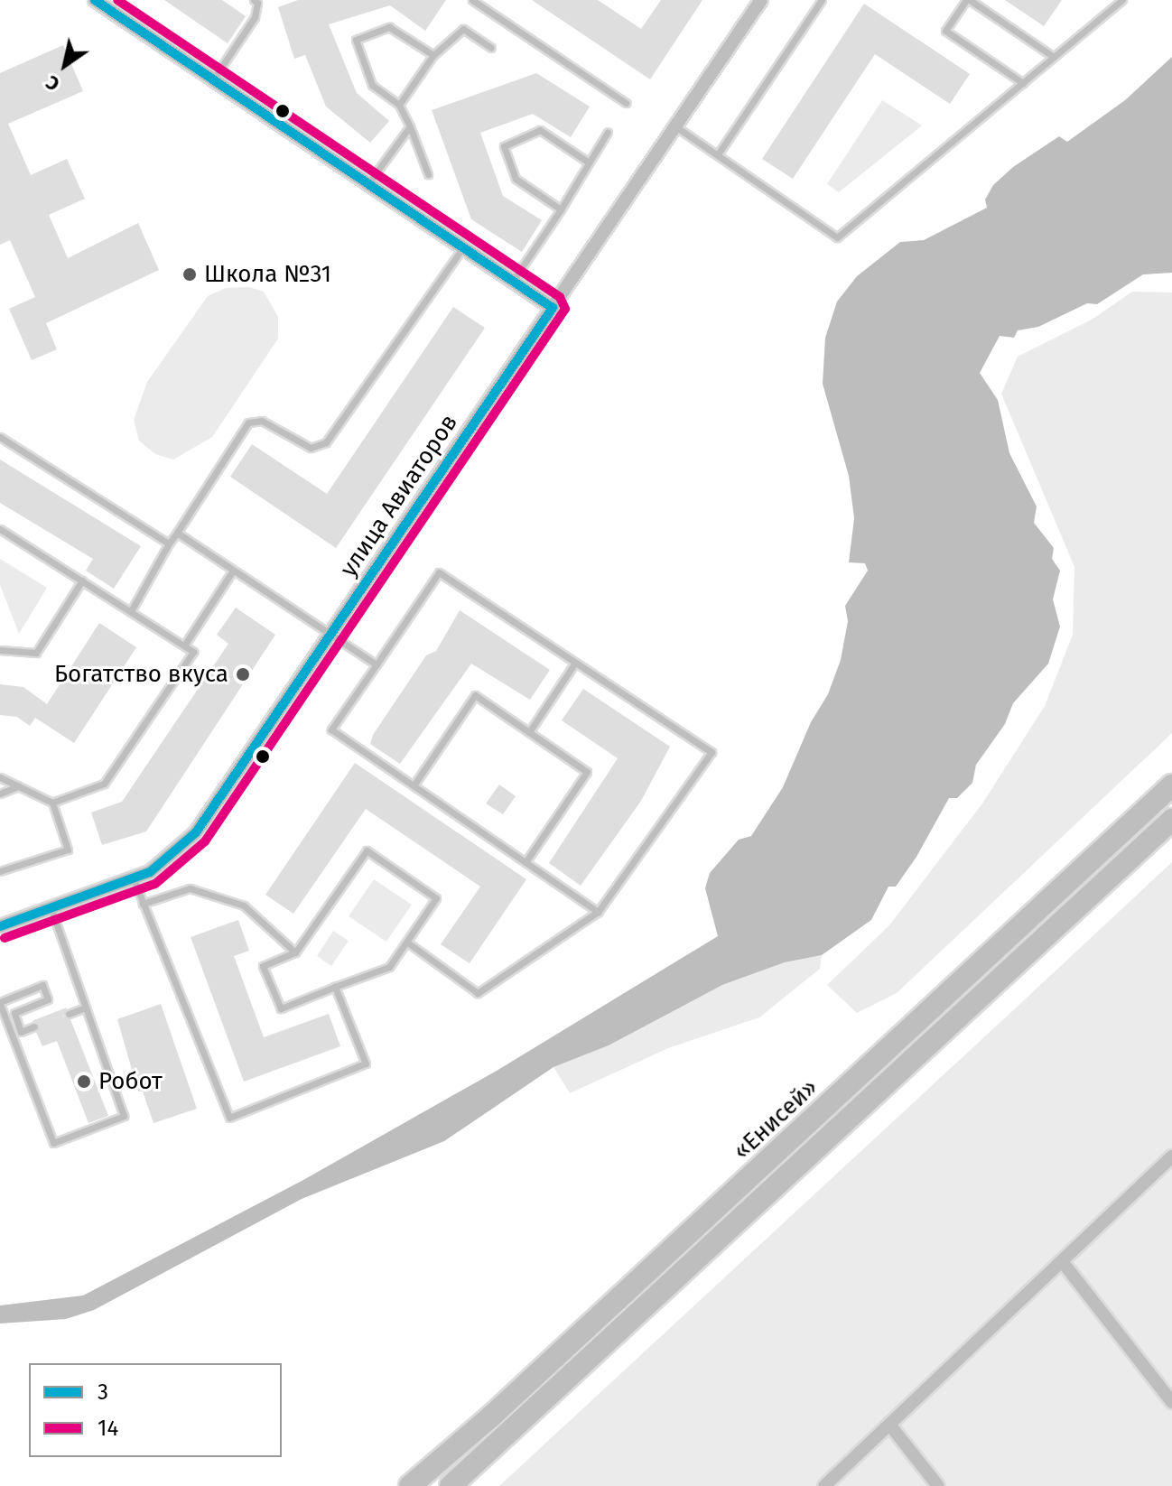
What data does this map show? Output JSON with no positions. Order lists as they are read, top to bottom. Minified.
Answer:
{"streets":{"highway":["«Енисей»"],"street":["улица Авиаторов"]},"places":["Школа №31","Богатство вкуса","Робот"],"lines":["transit line 3","transit line 14"],"legend":["3","14"],"north":"bottom left"}
